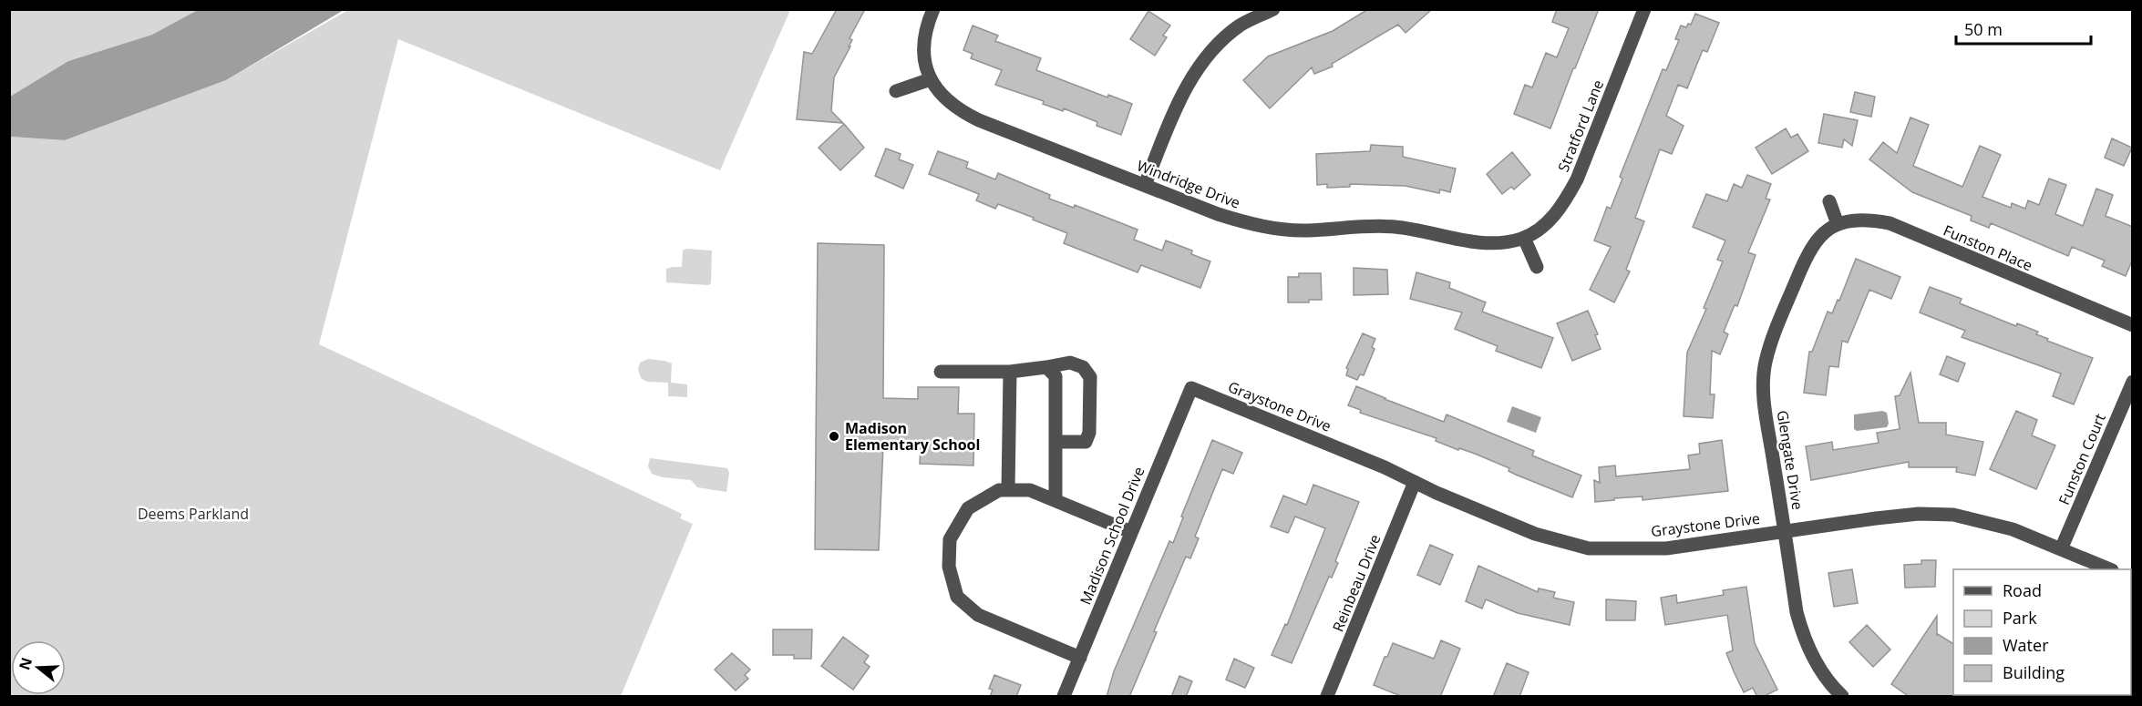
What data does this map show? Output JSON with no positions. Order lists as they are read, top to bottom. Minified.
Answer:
{"streets":{"street":["Stratford Lane","Windridge Drive","Funston Place","Graystone Drive","Funston Court","Glengate Drive","Madison School Drive","Reinbeau Drive"]},"crossings":[["Stratford Lane","Windridge Drive"],["Funston Place","Glengate Drive"],["Graystone Drive","Funston Court"],["Graystone Drive","Glengate Drive"],["Graystone Drive","Madison School Drive"],["Graystone Drive","Reinbeau Drive"]],"parks":["Deems Parkland"],"places":["Madison Elementary School"],"legend":["Road","Park","Water","Building"],"scale_bar":"50 m","north":"left"}
